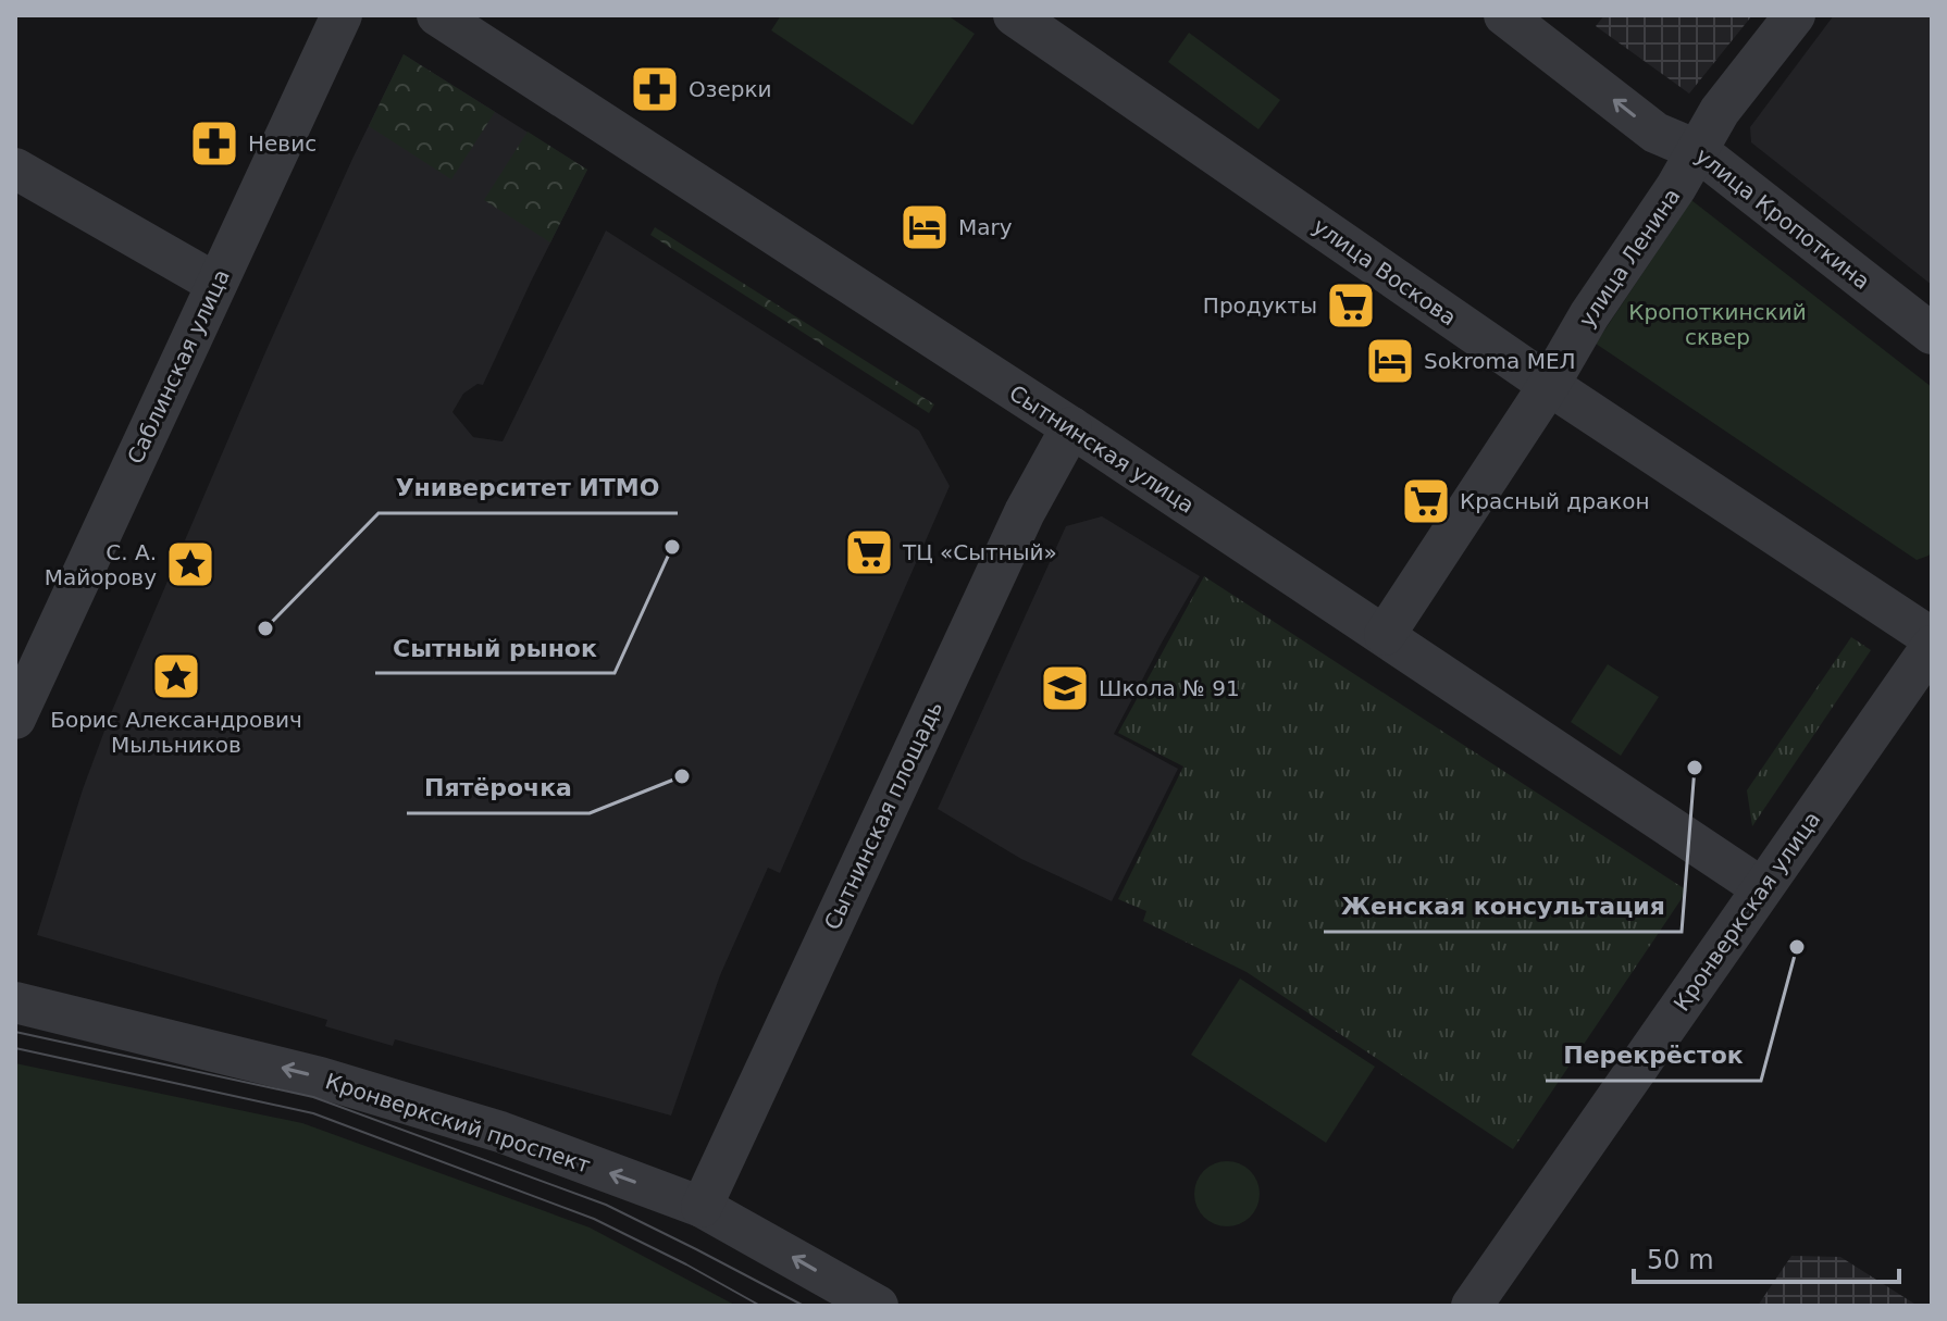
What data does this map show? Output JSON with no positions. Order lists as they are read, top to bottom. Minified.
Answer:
{"streets":{"street":["улица Кропоткина","улица Ленина","улица Воскова","Саблинская улица","Сытнинская улица","Сытнинская площадь","Кронверкская улица","Кронверкский проспект"]},"crossings":[["улица Кропоткина","улица Ленина"],["улица Ленина","улица Воскова"],["улица Ленина","Сытнинская улица"],["Сытнинская улица","Сытнинская площадь"],["Сытнинская улица","Кронверкская улица"],["Сытнинская площадь","Кронверкский проспект"]],"one_way":["улица Кропоткина","Кронверкский проспект"],"parks":["Кропоткинский сквер"],"places":{"pharmacy":["Озерки","Невис"],"hotel":["Mary","Sokroma МЕЛ"],"supermarket":["Продукты","Красный дракон","ТЦ «Сытный»"],"other":["Сытный рынок","Университет ИТМО","Женская консультация","Пятёрочка","Перекрёсток"],"place":["С. А. Майорову","Борис Александрович Мыльников"],"school or university":["Школа № 91"]},"scale_bar":"50 m"}
